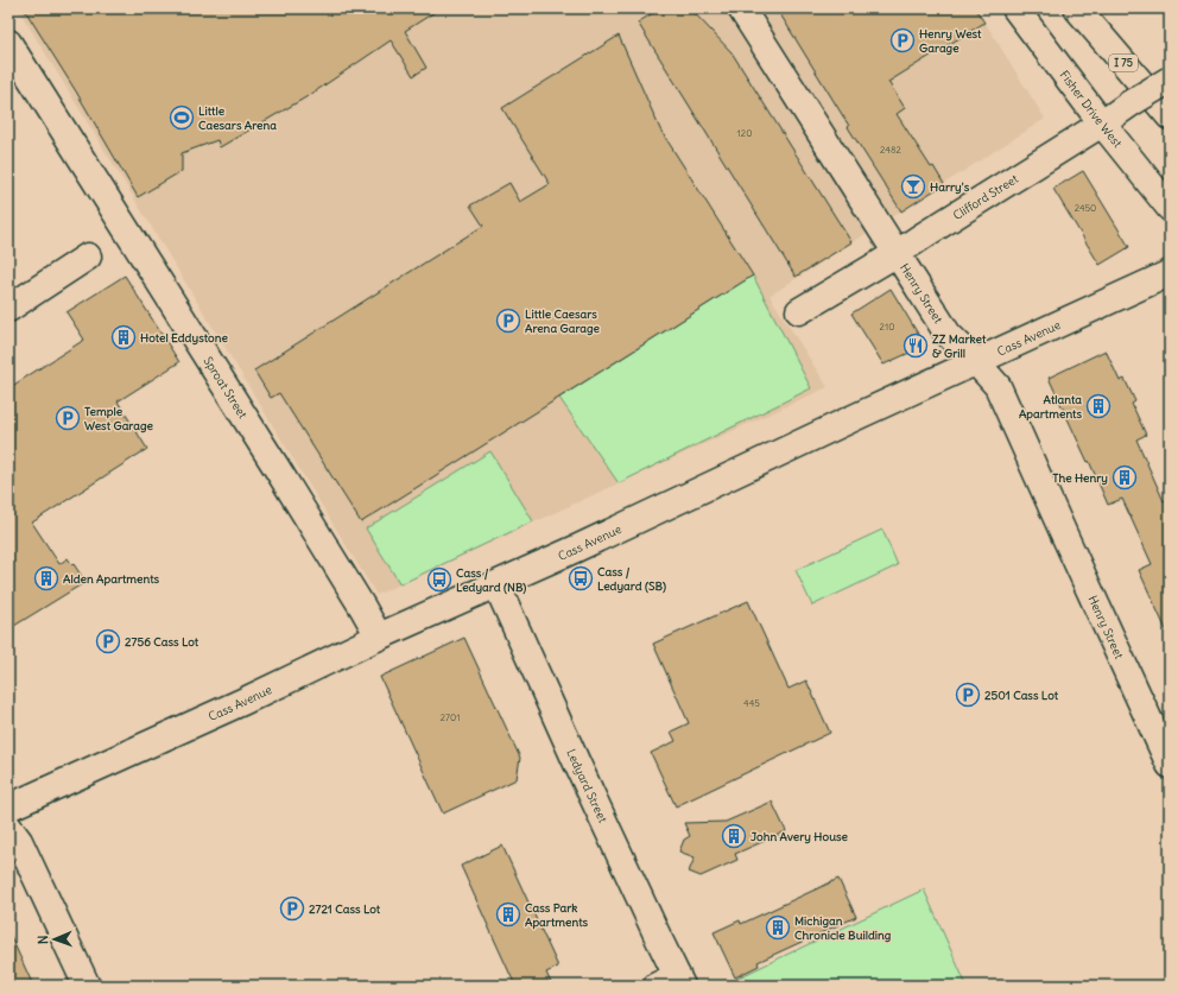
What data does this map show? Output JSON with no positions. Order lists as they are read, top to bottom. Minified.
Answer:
{"streets":{"main road":["I 75","Fisher Drive West","Clifford Street","Henry Street","Cass Avenue","Sproat Street","Ledyard Street"]},"crossings":[["Fisher Drive West","Clifford Street"],["Clifford Street","Henry Street"],["Henry Street","Cass Avenue"],["Cass Avenue","Sproat Street"],["Cass Avenue","Ledyard Street"]],"places":{"parking":["Henry West Garage","Little Caesars Arena Garage","Temple West Garage","2756 Cass Lot","2501 Cass Lot","2721 Cass Lot"],"sports":["Little Caesars Arena"],"bar":["Harry's"],"building":["Hotel Eddystone","Atlanta Apartments","The Henry","Alden Apartments","John Avery House","Cass Park Apartments","Michigan Chronicle Building"],"restaurant":["ZZ Market & Grill"],"bus stop":["Cass / Ledyard (SB)","Cass / Ledyard (NB)"]},"house_numbers":["120","2482","2450","210","445","2701"],"north":"left"}
